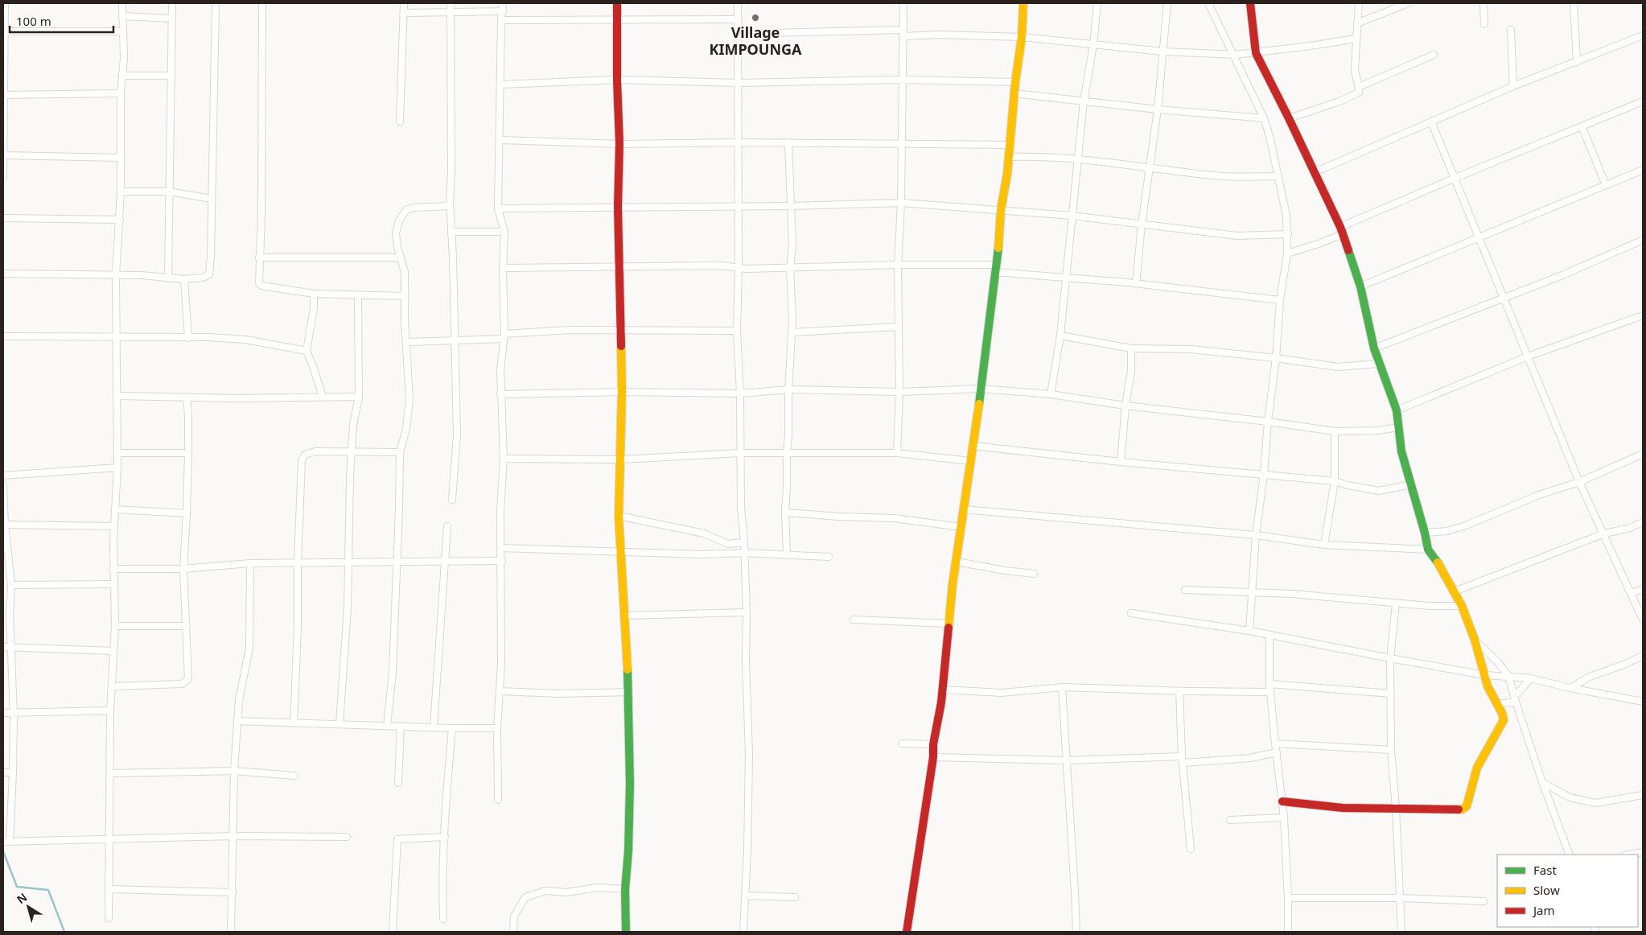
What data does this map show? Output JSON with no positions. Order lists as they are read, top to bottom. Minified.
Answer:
{"places":["Village KIMPOUNGA"],"legend":["Fast","Slow","Jam"],"scale_bar":"100 m","north":"top left"}
